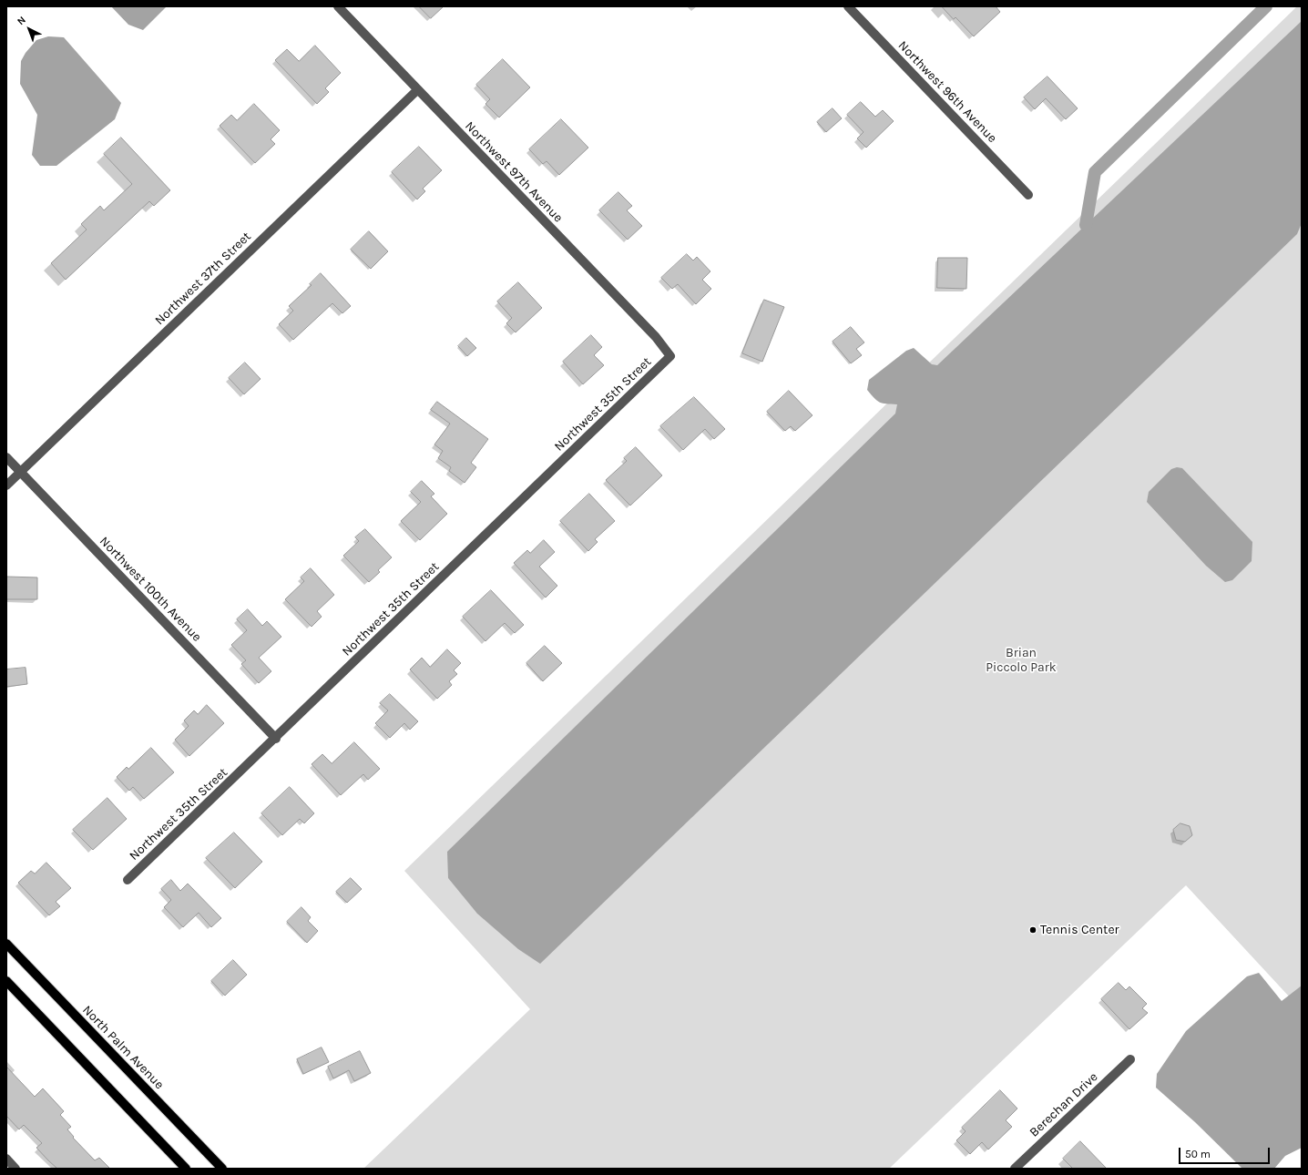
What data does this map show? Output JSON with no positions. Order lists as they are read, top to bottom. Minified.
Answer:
{"streets":{"main road":["North Palm Avenue"],"street":["Northwest 96th Avenue","Northwest 97th Avenue","Northwest 37th Street","Northwest 35th Street","Northwest 100th Avenue","Berechan Drive"]},"crossings":[["Northwest 97th Avenue","Northwest 37th Street"],["Northwest 97th Avenue","Northwest 35th Street"],["Northwest 37th Street","Northwest 100th Avenue"],["Northwest 35th Street","Northwest 100th Avenue"]],"parks":["Brian Piccolo Park"],"places":["Tennis Center"],"scale_bar":"50 m","north":"top left"}
